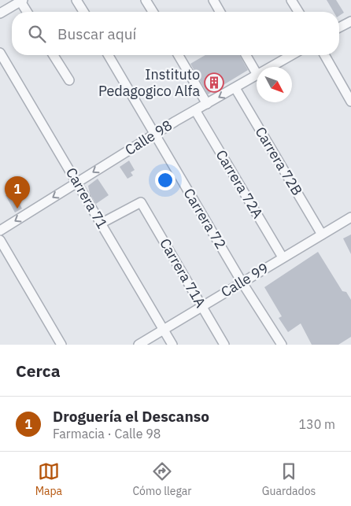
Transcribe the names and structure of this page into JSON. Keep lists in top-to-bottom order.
{
  "streets": {
    "street": [
      "Calle 98",
      "Carrera 72B",
      "Carrera 72A",
      "Carrera 71",
      "Carrera 72",
      "Carrera 71A",
      "Calle 99"
    ]
  },
  "crossings": [
    ["Calle 98", "Carrera 72B"],
    ["Calle 98", "Carrera 72A"],
    ["Calle 98", "Carrera 71"],
    ["Calle 98", "Carrera 72"],
    ["Carrera 72B", "Calle 99"],
    ["Carrera 72A", "Calle 99"],
    ["Carrera 71", "Carrera 71A"],
    ["Carrera 71", "Calle 99"],
    ["Carrera 72", "Calle 99"],
    ["Carrera 71A", "Calle 99"]
  ],
  "one_way": ["Calle 98"],
  "places": {
    "building": ["Instituto Pedagogico Alfa"]
  },
  "north": "bottom right",
  "page": {
    "search": "Buscar aquí",
    "pins": "1",
    "heading": "Cerca",
    "list": [
      {
        "mark": "1",
        "name": "Droguería el Descanso",
        "note": "Farmacia · Calle 98",
        "value": "130 m"
      }
    ],
    "nav": ["Mapa", "Cómo llegar", "Guardados"]
  }
}
